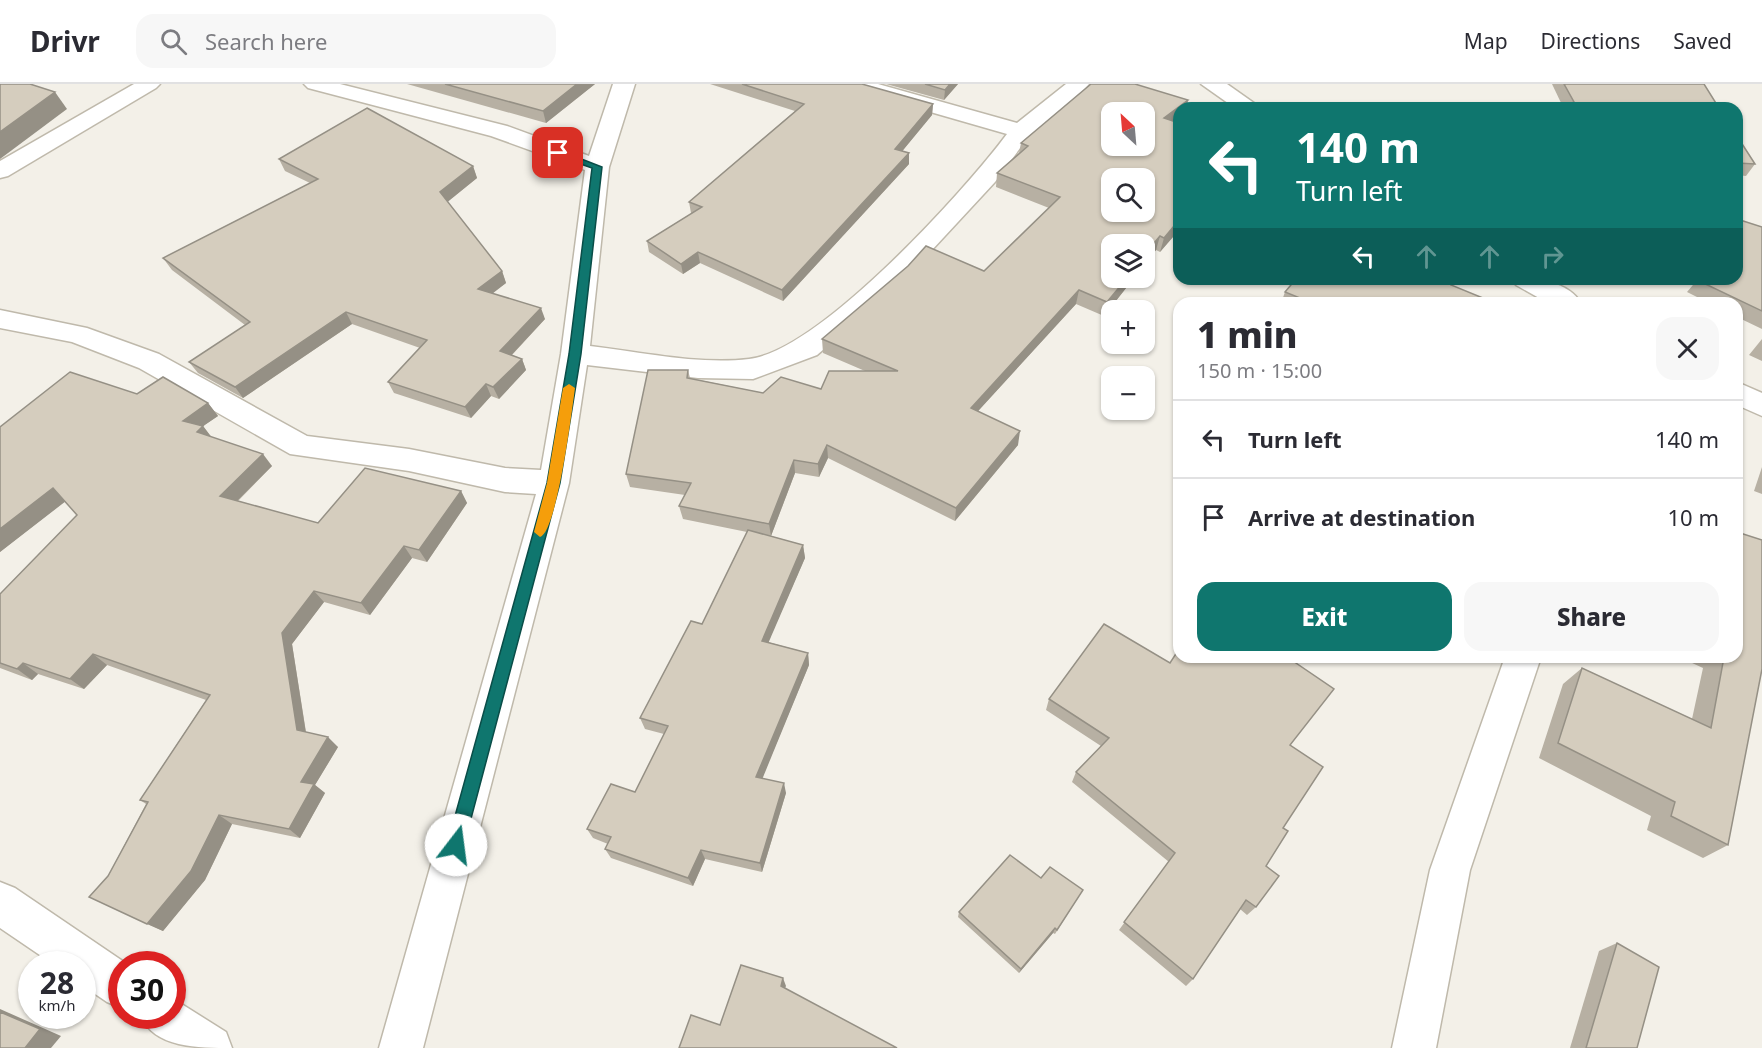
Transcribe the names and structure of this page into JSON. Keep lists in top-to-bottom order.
{
  "north": "top left",
  "page": {
    "header": "Drivr",
    "search": "Search here",
    "nav": ["Map", "Directions", "Saved"],
    "map_buttons": ["+", "−"],
    "turn": ["140 m", "Turn left"],
    "heading": ["1 min", "150 m · 15:00"],
    "list": [
      {
        "name": "Turn left",
        "value": "140 m"
      },
      {
        "name": "Arrive at destination",
        "value": "10 m"
      }
    ],
    "buttons": ["Exit", "Share"],
    "speed": "28 km/h",
    "limit": "30"
  }
}
